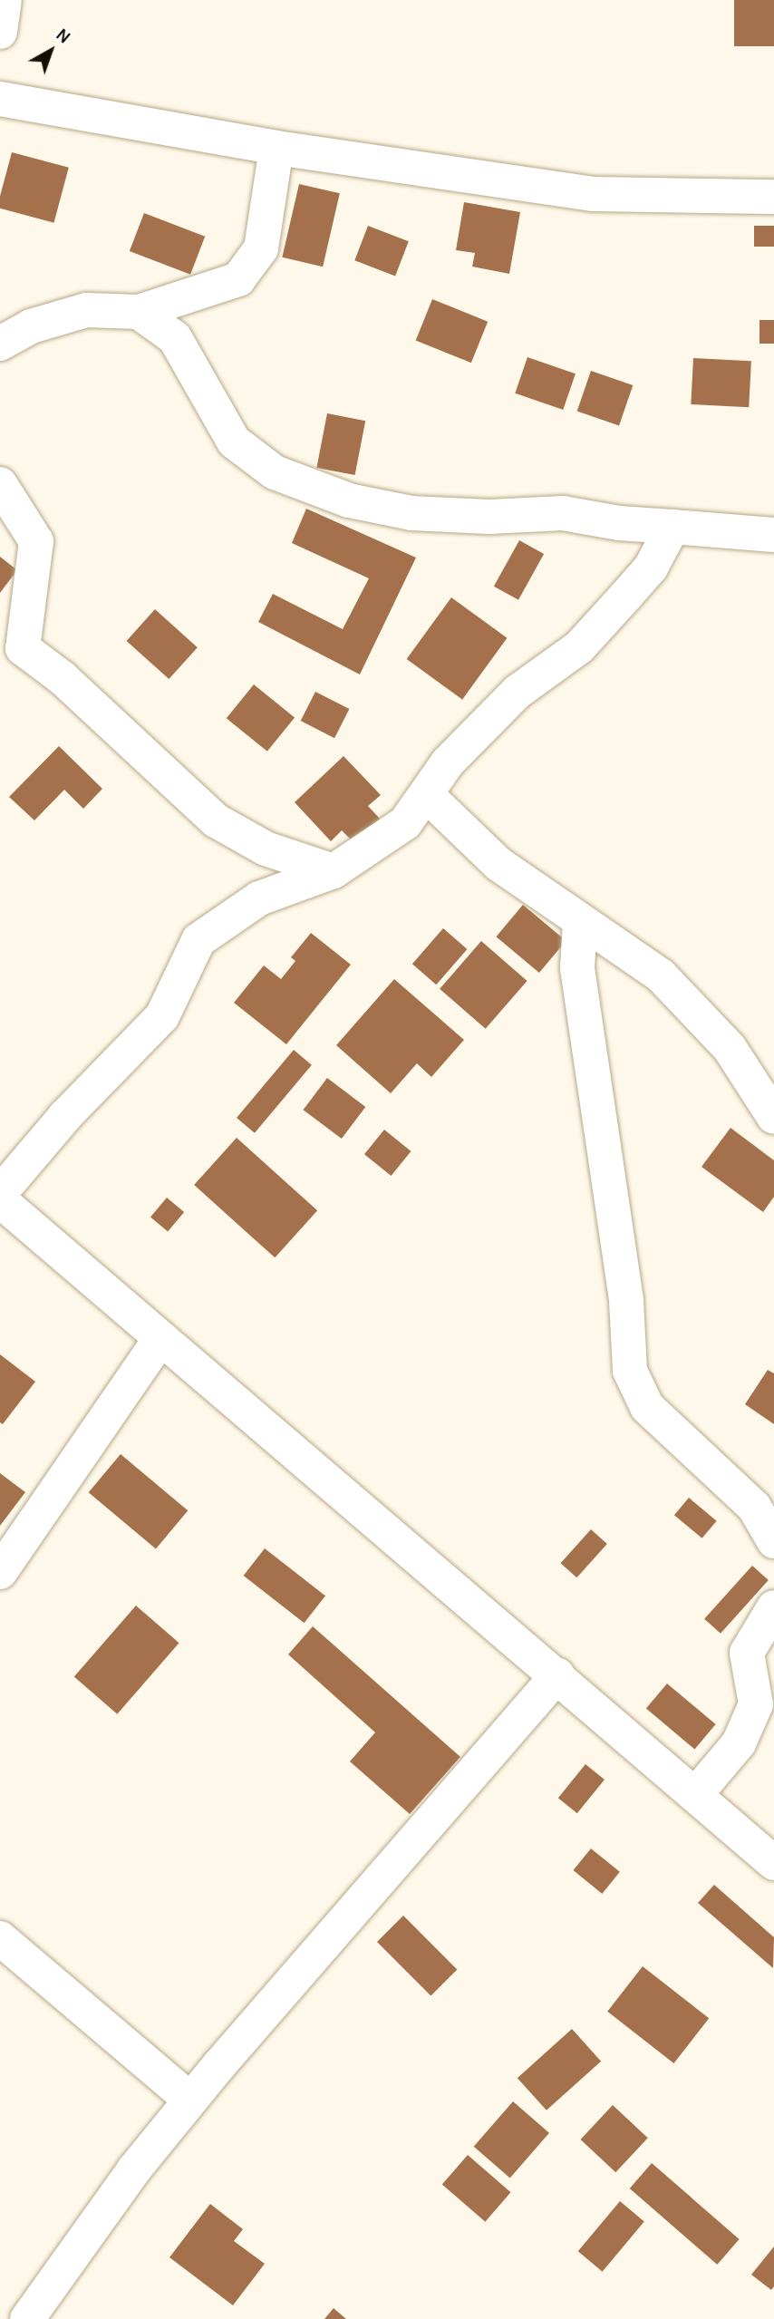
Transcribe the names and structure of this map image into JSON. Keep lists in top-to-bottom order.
{
  "north": "top right"
}
